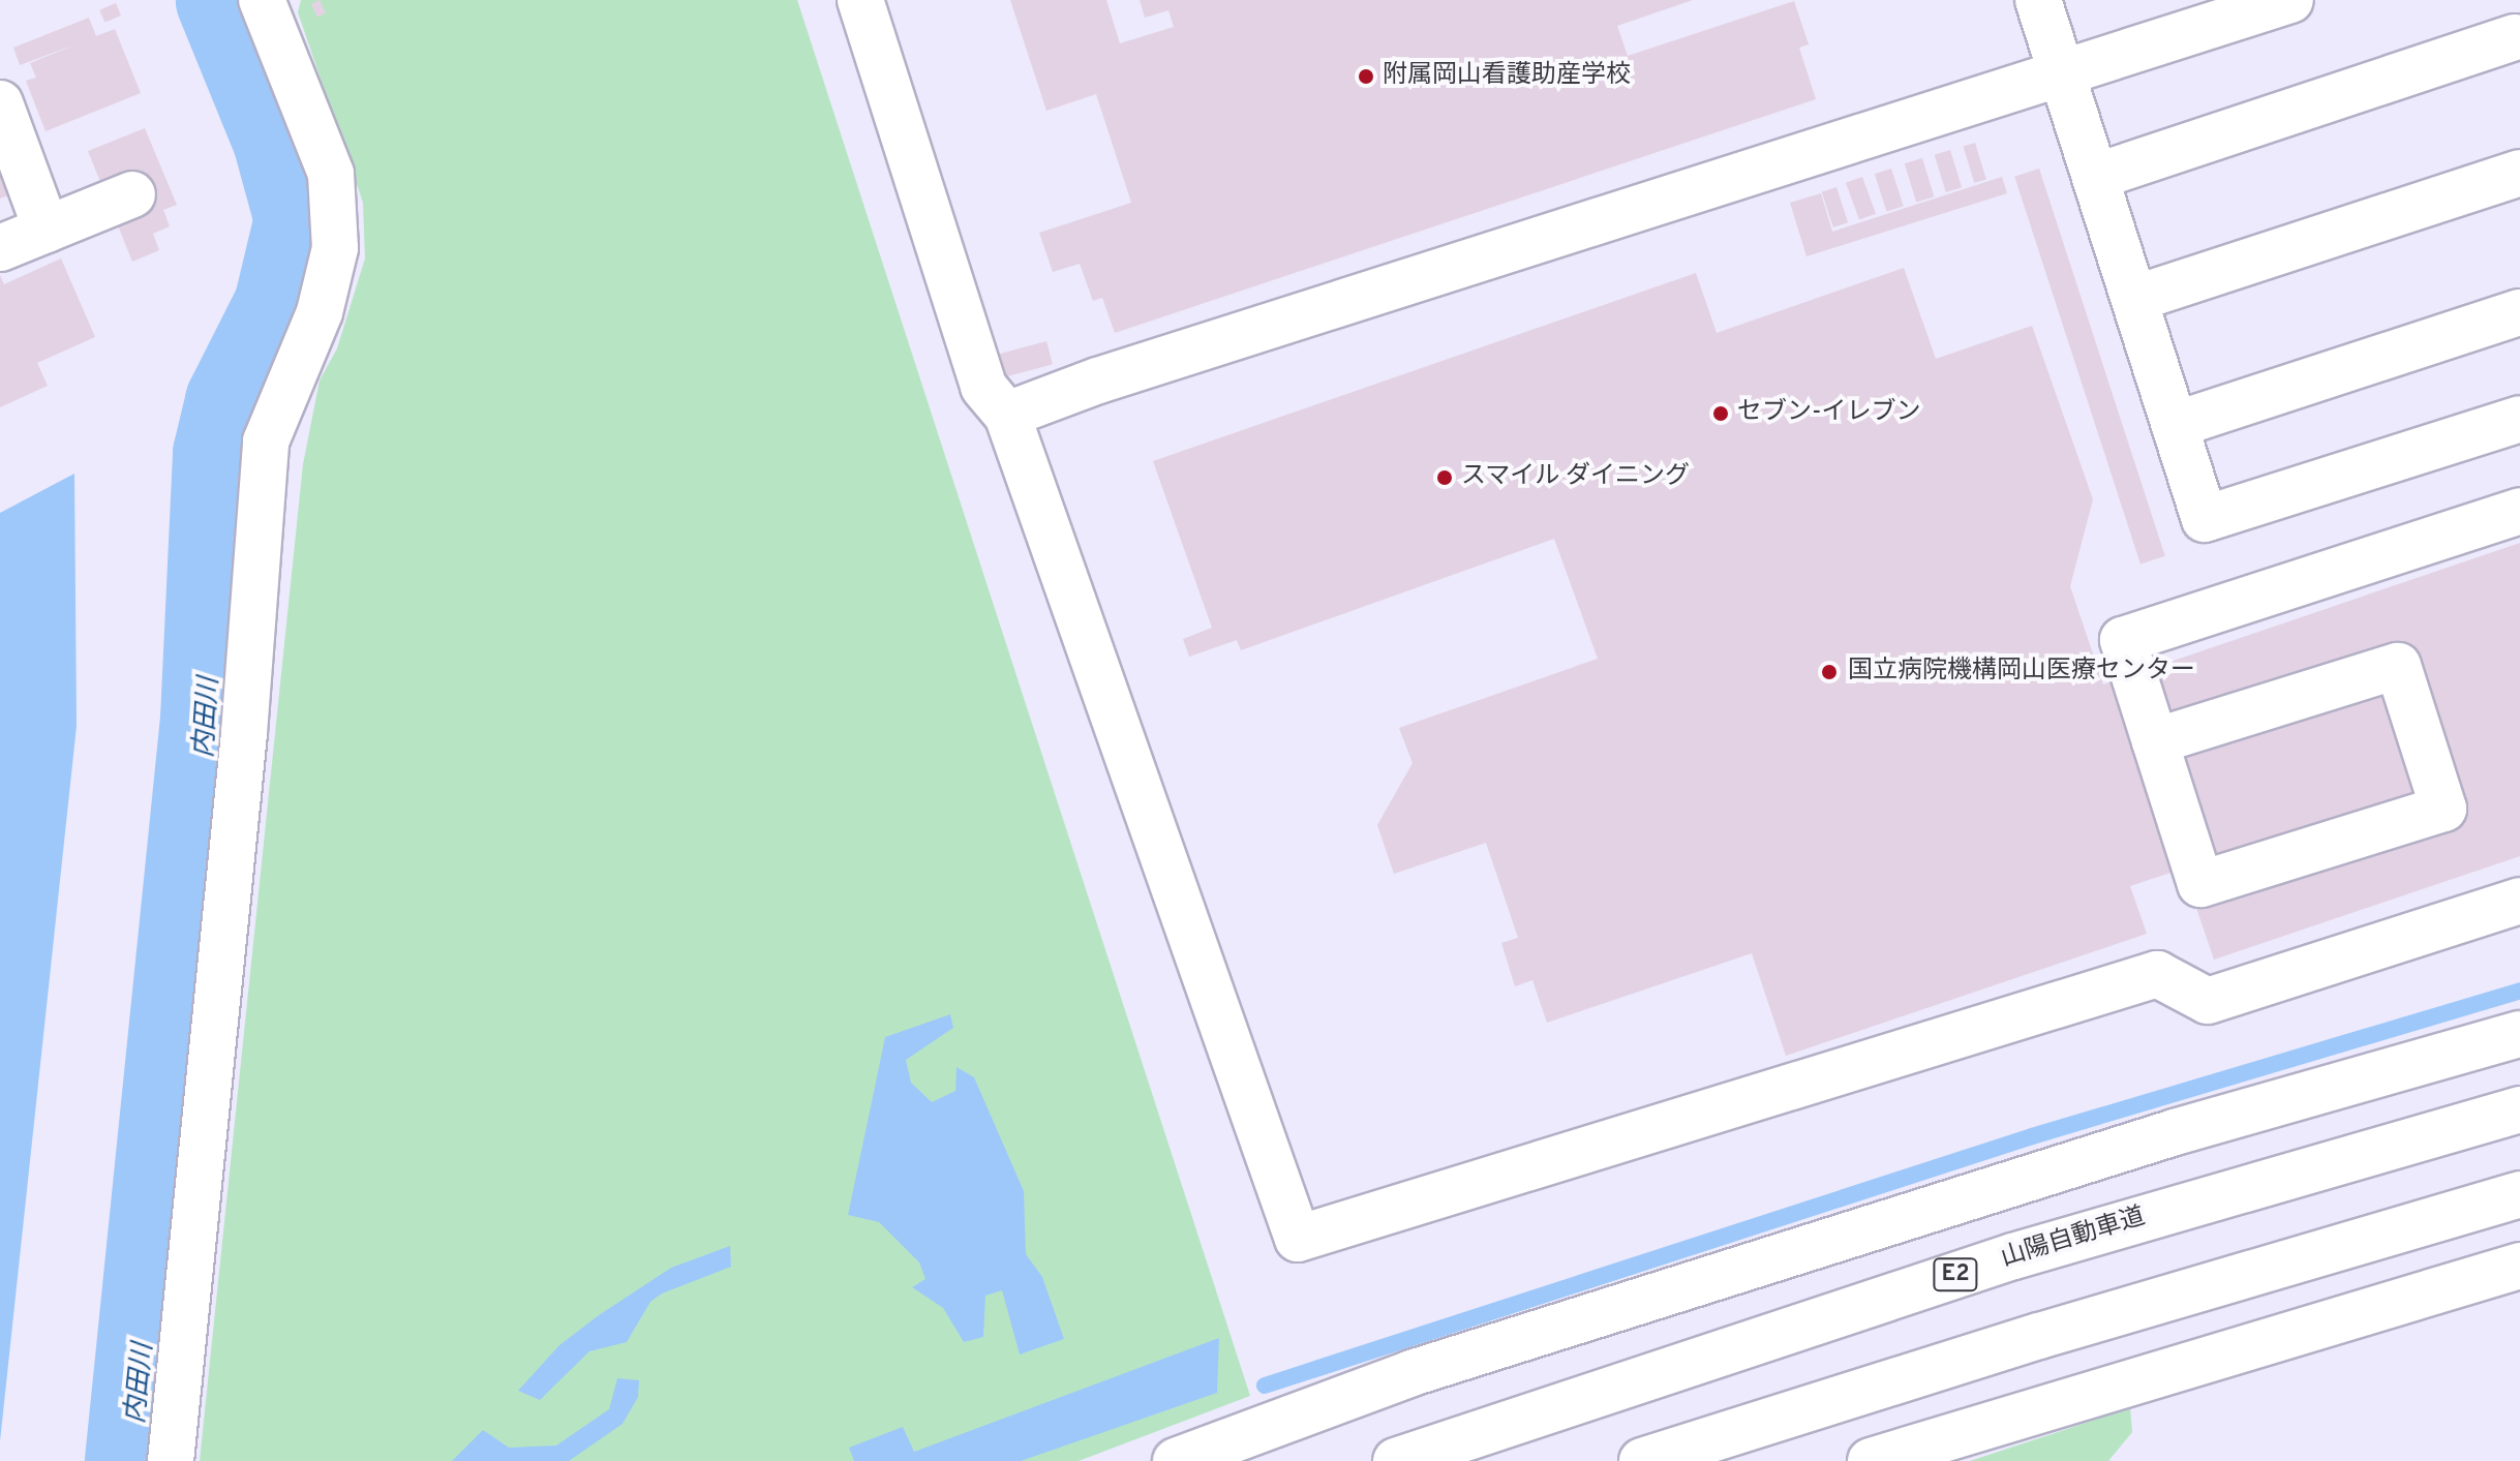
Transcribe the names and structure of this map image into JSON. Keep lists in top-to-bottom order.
{
  "streets": {
    "main road": ["山陽自動車道", "E2"]
  },
  "water": ["内田川"],
  "places": [
    "附属岡山看護助産学校",
    "セブン-イレブン",
    "スマイル ダイニング",
    "国立病院機構岡山医療センター"
  ]
}
